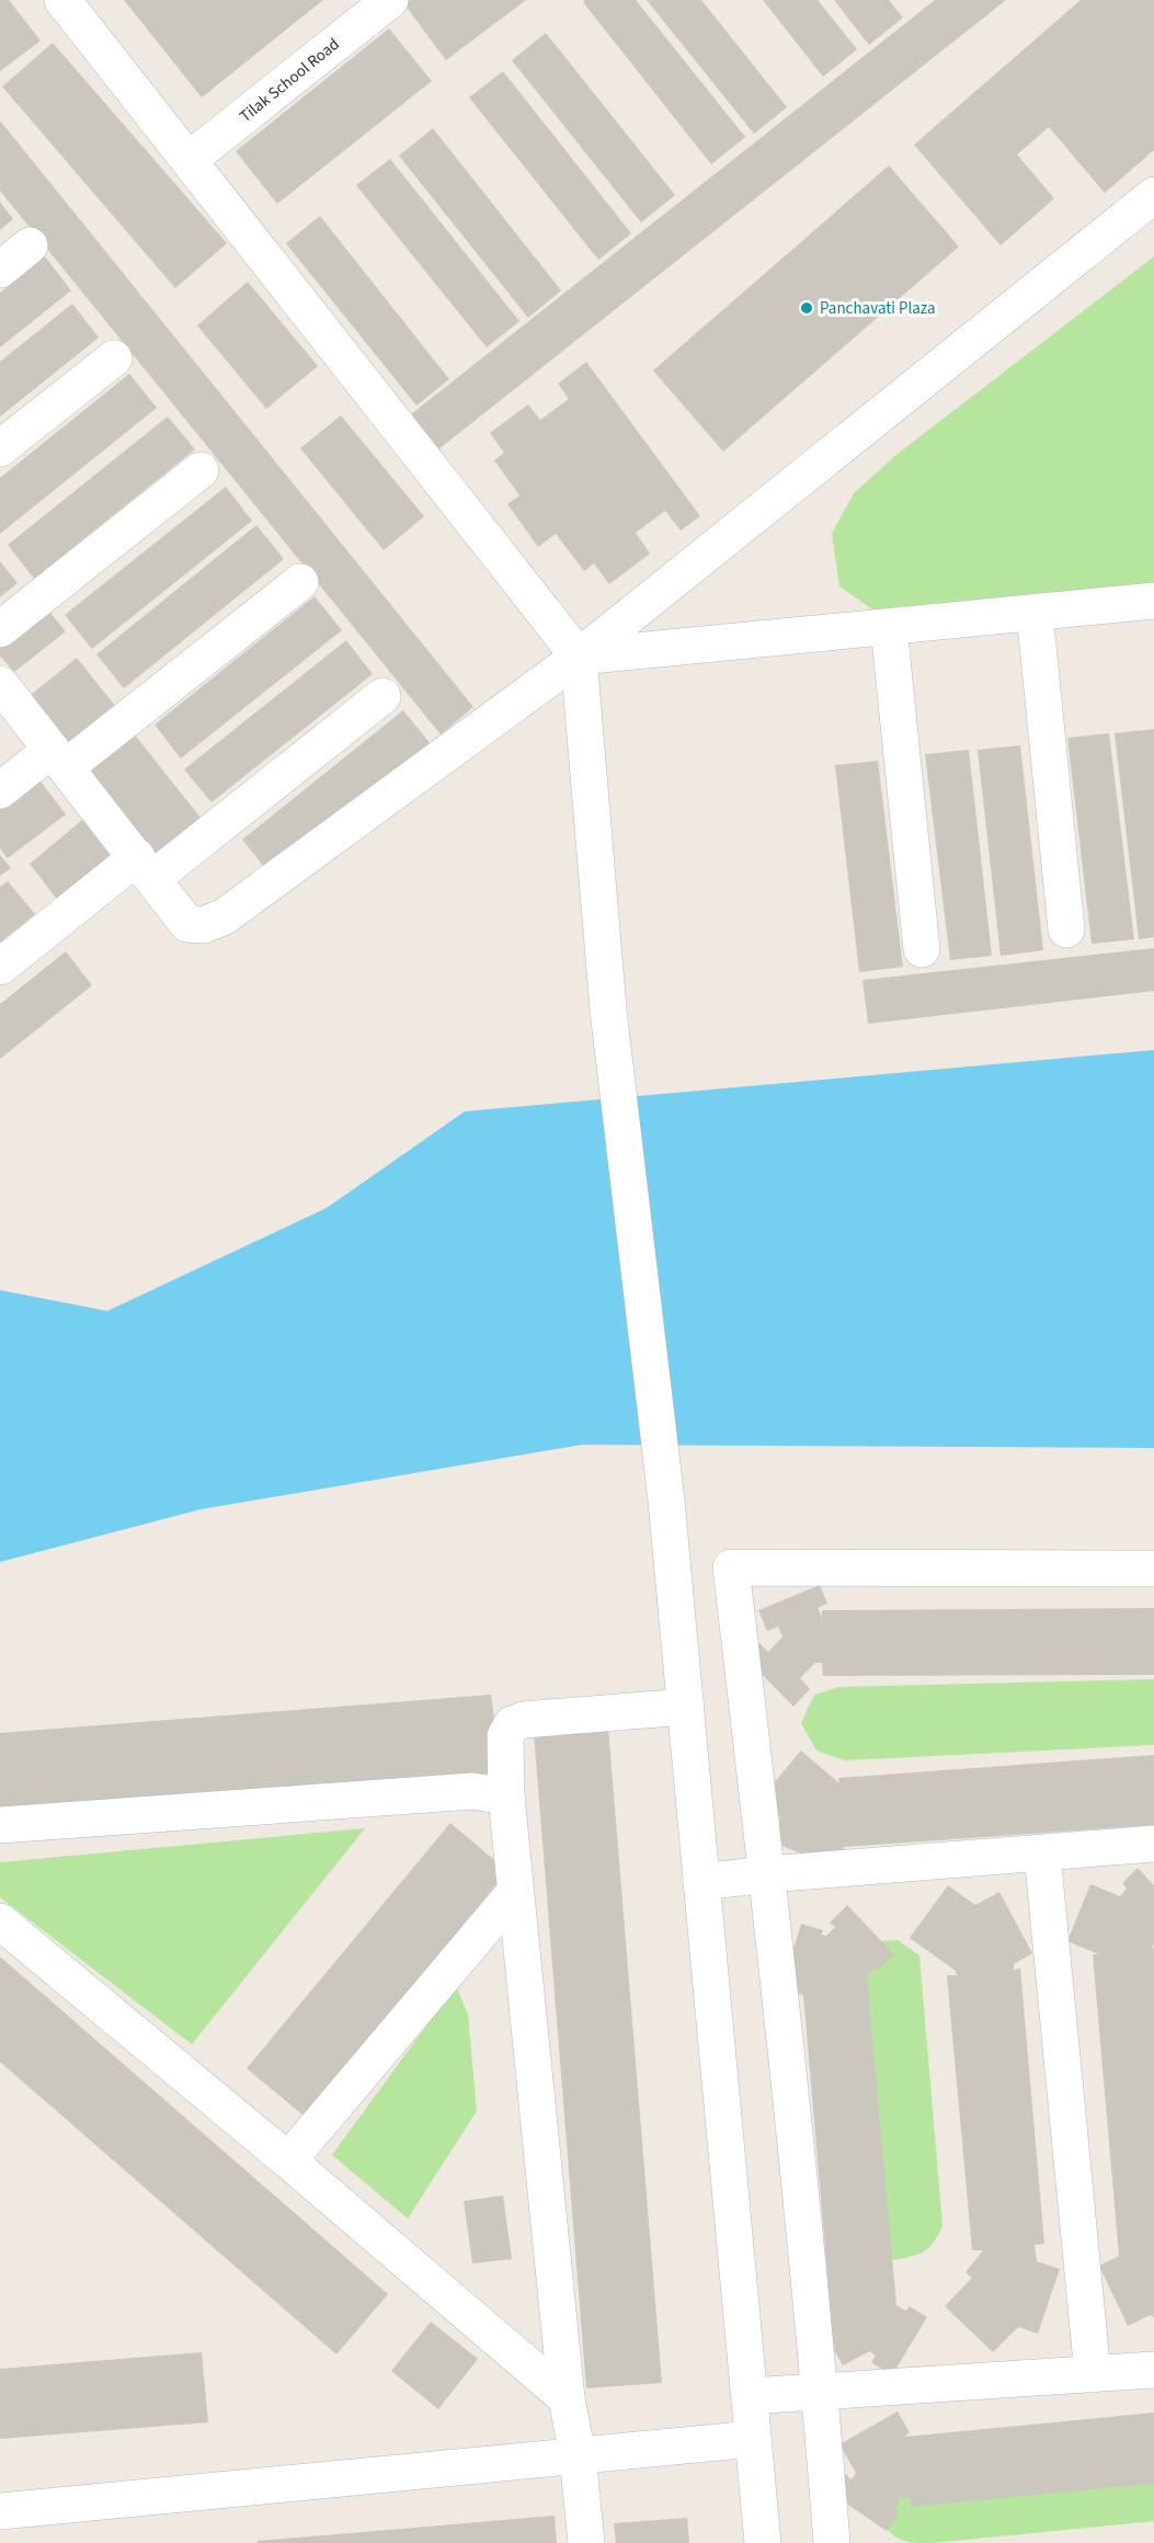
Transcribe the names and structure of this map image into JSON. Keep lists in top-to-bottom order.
{
  "streets": {
    "street": ["Tilak School Road"]
  },
  "places": ["Panchavati Plaza"]
}
